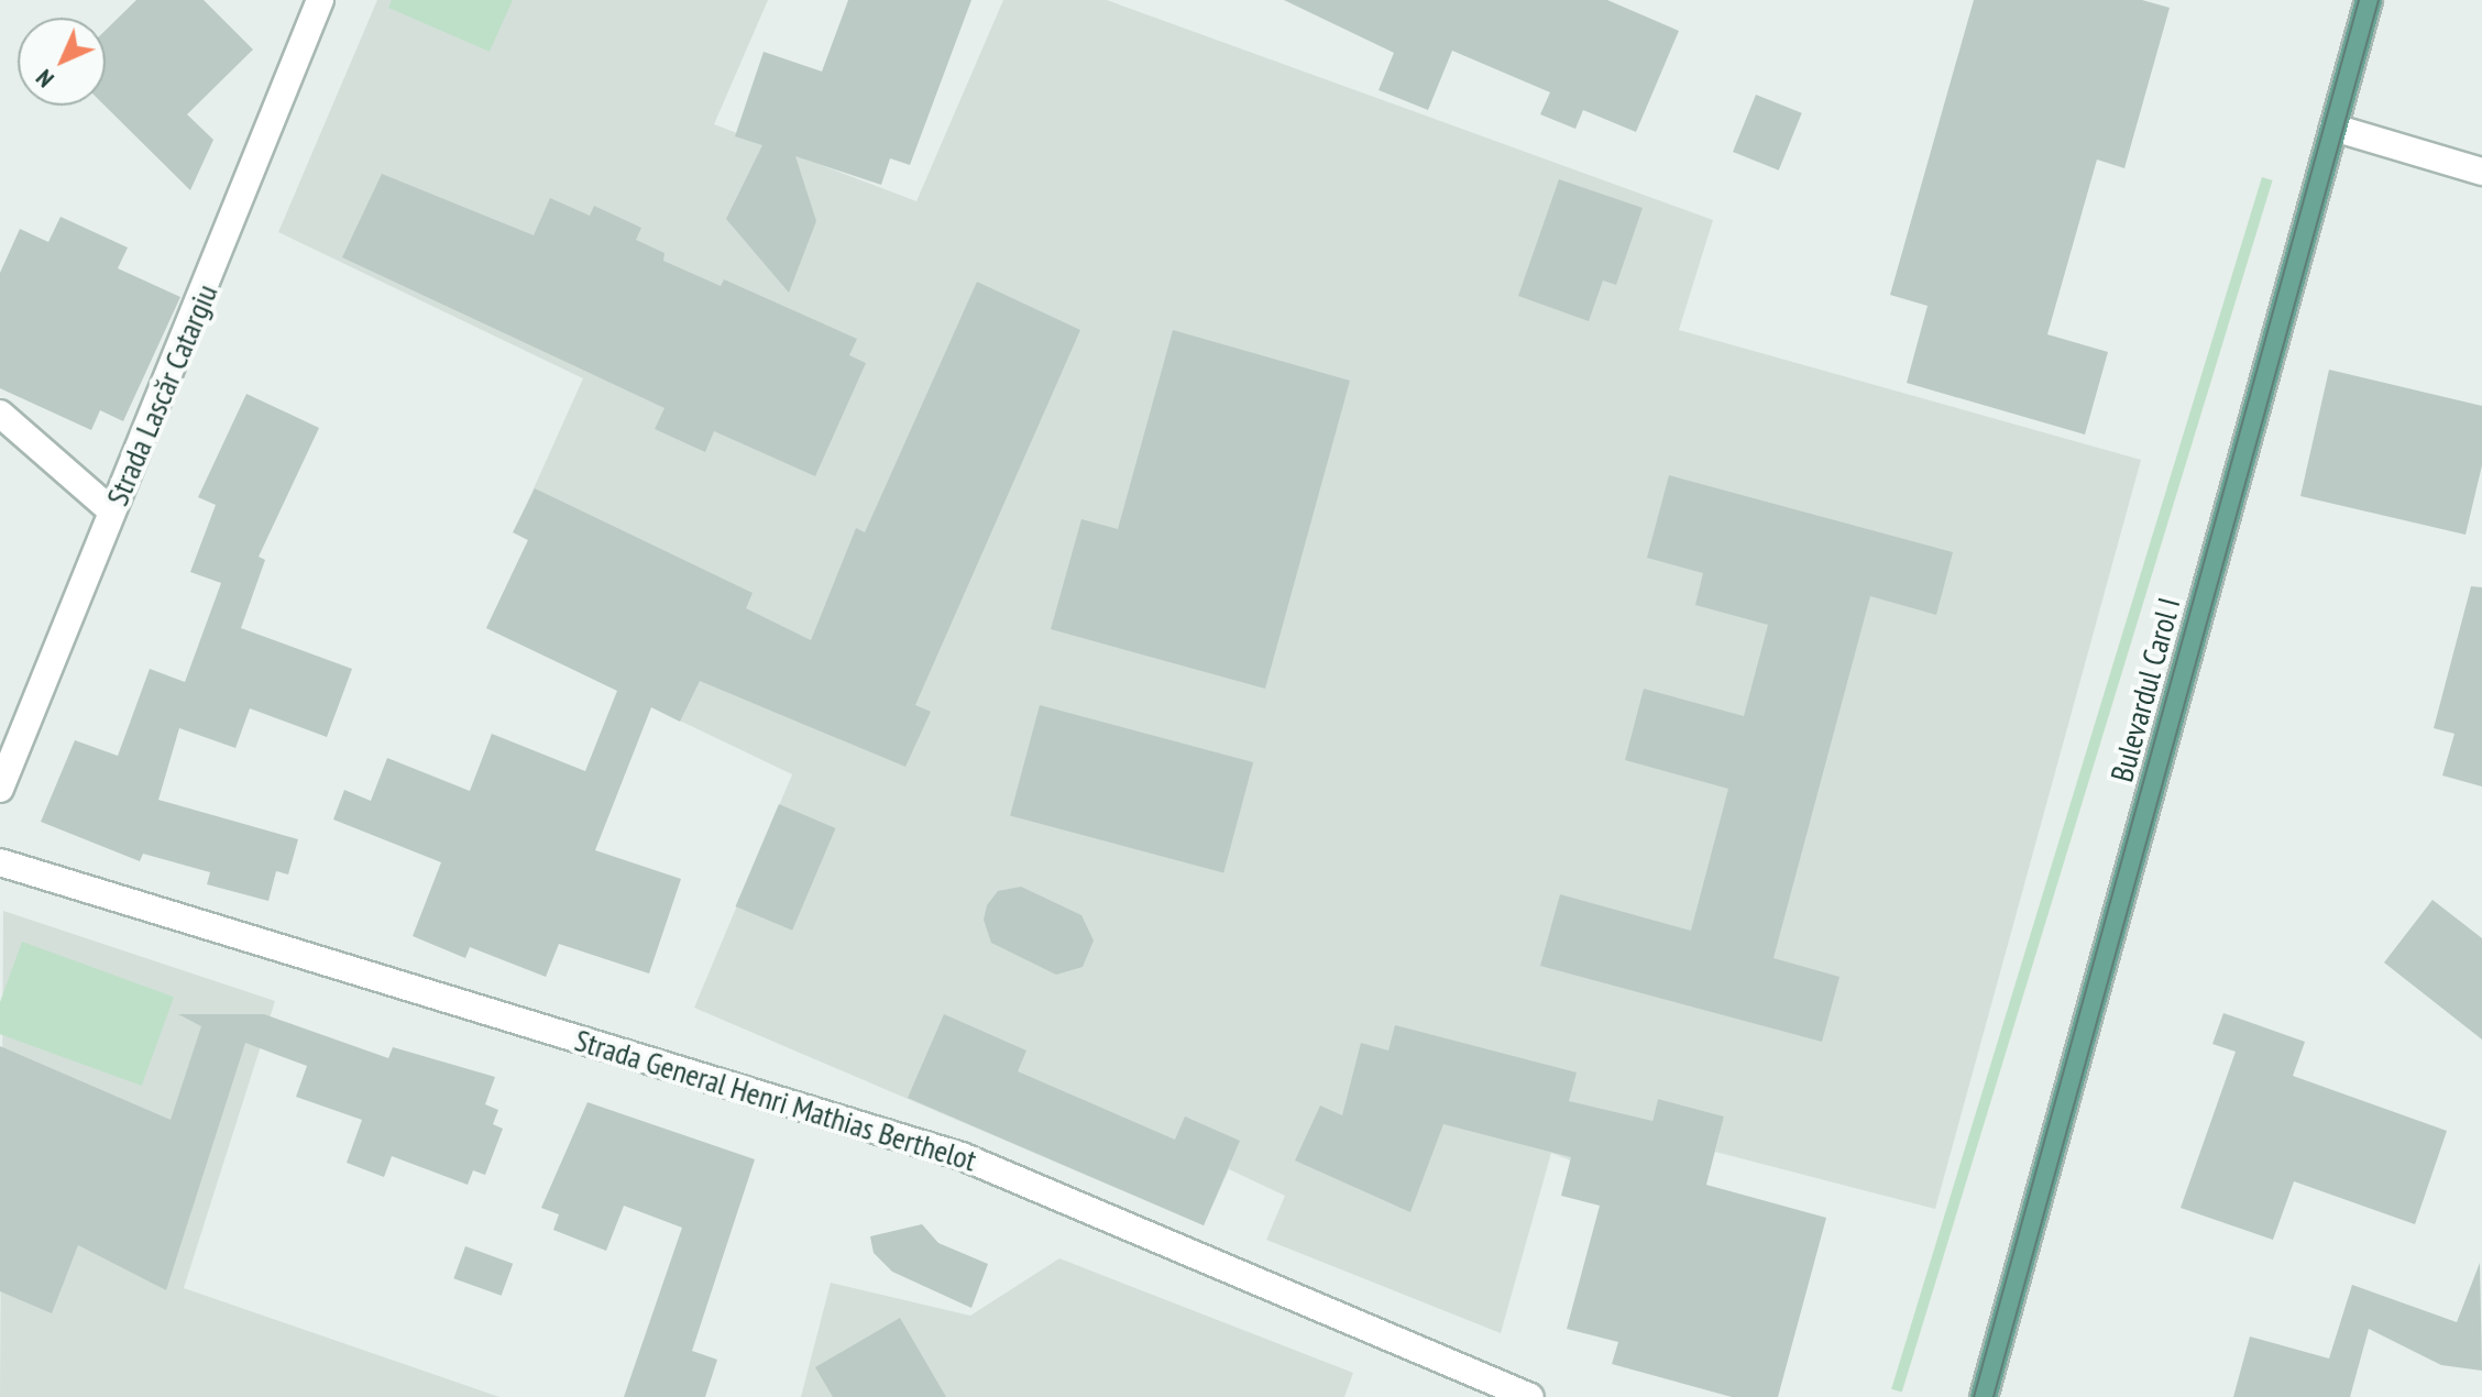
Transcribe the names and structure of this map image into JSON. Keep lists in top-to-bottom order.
{
  "streets": {
    "main road": ["Bulevardul Carol I"],
    "street": ["Strada Lascăr Catargiu", "Strada General Henri Mathias Berthelot"]
  },
  "north": "bottom left"
}
